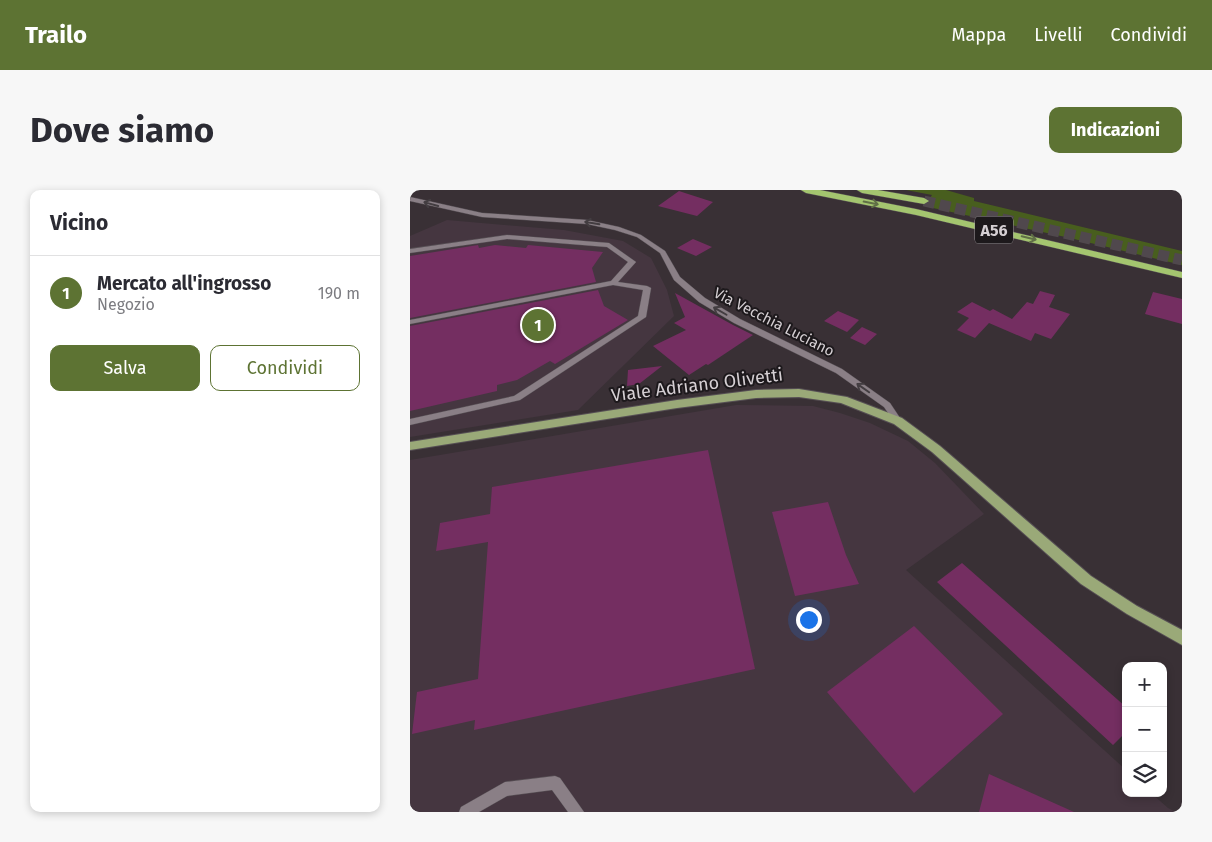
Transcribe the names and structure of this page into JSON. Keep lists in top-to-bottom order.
{
  "streets": {
    "highway": ["A56"],
    "main road": ["Viale Adriano Olivetti"],
    "street": ["Via Vecchia Luciano"]
  },
  "crossings": [
    ["Via Vecchia Luciano", "Viale Adriano Olivetti"]
  ],
  "one_way": ["Via Vecchia Luciano"],
  "page": {
    "header": "Trailo",
    "nav": ["Mappa", "Livelli", "Condividi"],
    "buttons": [
      "Indicazioni",
      ["Salva", "Condividi"]
    ],
    "title": "Dove siamo",
    "heading": "Vicino",
    "list": [
      {
        "mark": "1",
        "name": "Mercato all'ingrosso",
        "note": "Negozio",
        "value": "190 m"
      }
    ],
    "pins": "1",
    "map_buttons": ["+", "−"]
  }
}
